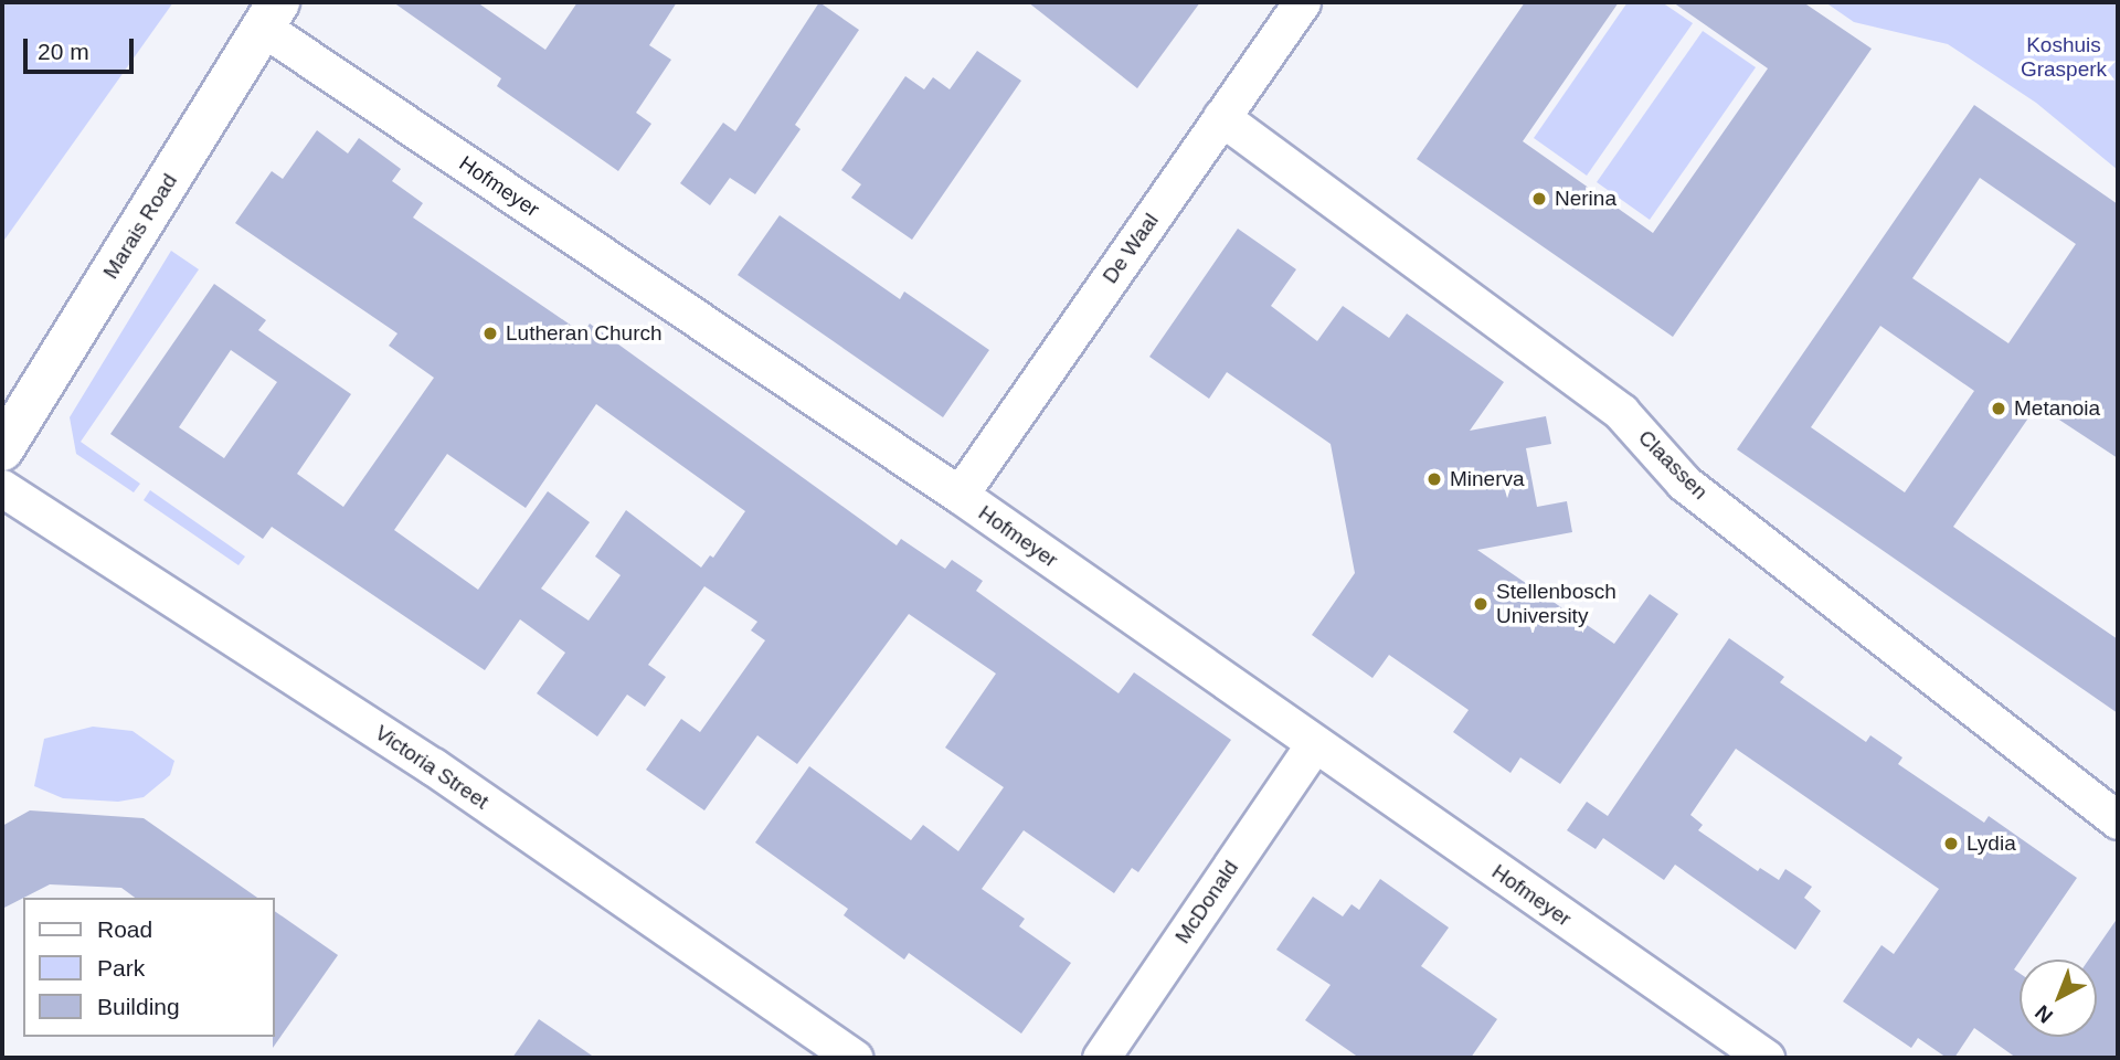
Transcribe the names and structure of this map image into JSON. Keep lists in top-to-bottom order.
{
  "streets": {
    "street": [
      "Hofmeyer",
      "Marais Road",
      "De Waal",
      "Claassen",
      "Victoria Street",
      "McDonald"
    ]
  },
  "crossings": [
    ["Hofmeyer", "Marais Road"],
    ["Hofmeyer", "De Waal"],
    ["Hofmeyer", "McDonald"],
    ["De Waal", "Claassen"]
  ],
  "parks": ["Koshuis Grasperk"],
  "places": [
    "Nerina",
    "Lutheran Church",
    "Metanoia",
    "Minerva",
    "Stellenbosch University",
    "Lydia"
  ],
  "legend": ["Road", "Park", "Building"],
  "scale_bar": "20 m",
  "north": "bottom left"
}
